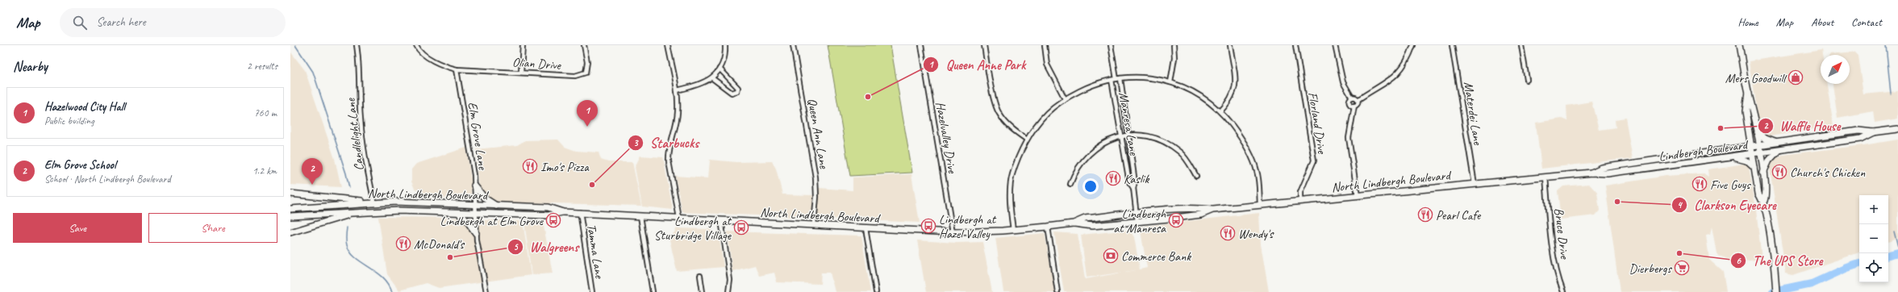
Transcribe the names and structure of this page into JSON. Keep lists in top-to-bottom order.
{
  "streets": {
    "main road": ["Lindbergh Boulevard", "North Lindbergh Boulevard"],
    "street": [
      "Olian Drive",
      "Materdei Lane",
      "Florland Drive",
      "Manresa Lane",
      "Queen Ann Lane",
      "Candlelight Lane",
      "Elm Grove Lane",
      "Hazelvalley Drive",
      "Bruce Drive",
      "Tamma Lane"
    ]
  },
  "crossings": [
    ["Olian Drive", "Elm Grove Lane"],
    ["Materdei Lane", "North Lindbergh Boulevard"],
    ["Florland Drive", "North Lindbergh Boulevard"],
    ["Manresa Lane", "North Lindbergh Boulevard"],
    ["Queen Ann Lane", "North Lindbergh Boulevard"],
    ["Candlelight Lane", "North Lindbergh Boulevard"],
    ["Elm Grove Lane", "North Lindbergh Boulevard"],
    ["Hazelvalley Drive", "North Lindbergh Boulevard"],
    ["Lindbergh Boulevard", "North Lindbergh Boulevard"],
    ["North Lindbergh Boulevard", "Bruce Drive"],
    ["North Lindbergh Boulevard", "Tamma Lane"]
  ],
  "places": {
    "shop": ["Mers Goodwill"],
    "other": [
      "Queen Anne Park",
      "Waffle House",
      "Starbucks",
      "Clarkson Eyecare",
      "The UPS Store",
      "Walgreens"
    ],
    "restaurant": [
      "Imo's Pizza",
      "Church's Chicken",
      "Kaslik",
      "Five Guys",
      "Pearl Cafe",
      "Wendy's",
      "McDonald's"
    ],
    "bus stop": [
      "Lindbergh at Elm Grove",
      "Lindbergh at Manresa",
      "Lindbergh at Hazel Valley",
      "Lindbergh at Sturbridge Village"
    ],
    "bank": ["Commerce Bank"],
    "supermarket": ["Dierbergs"]
  },
  "north": "top right",
  "page": {
    "header": "Map",
    "search": "Search here",
    "nav": [
      "Home",
      "Map",
      "About",
      "Contact"
    ],
    "heading": ["Nearby", "2 results"],
    "list": [
      {
        "mark": "1",
        "name": "Hazelwood City Hall",
        "note": "Public building",
        "value": "760 m"
      },
      {
        "mark": "2",
        "name": "Elm Grove School",
        "note": "School · North Lindbergh Boulevard",
        "value": "1.2 km"
      }
    ],
    "pins": ["1", "2"],
    "map_buttons": ["+", "−"],
    "buttons": ["Save", "Share"]
  }
}
